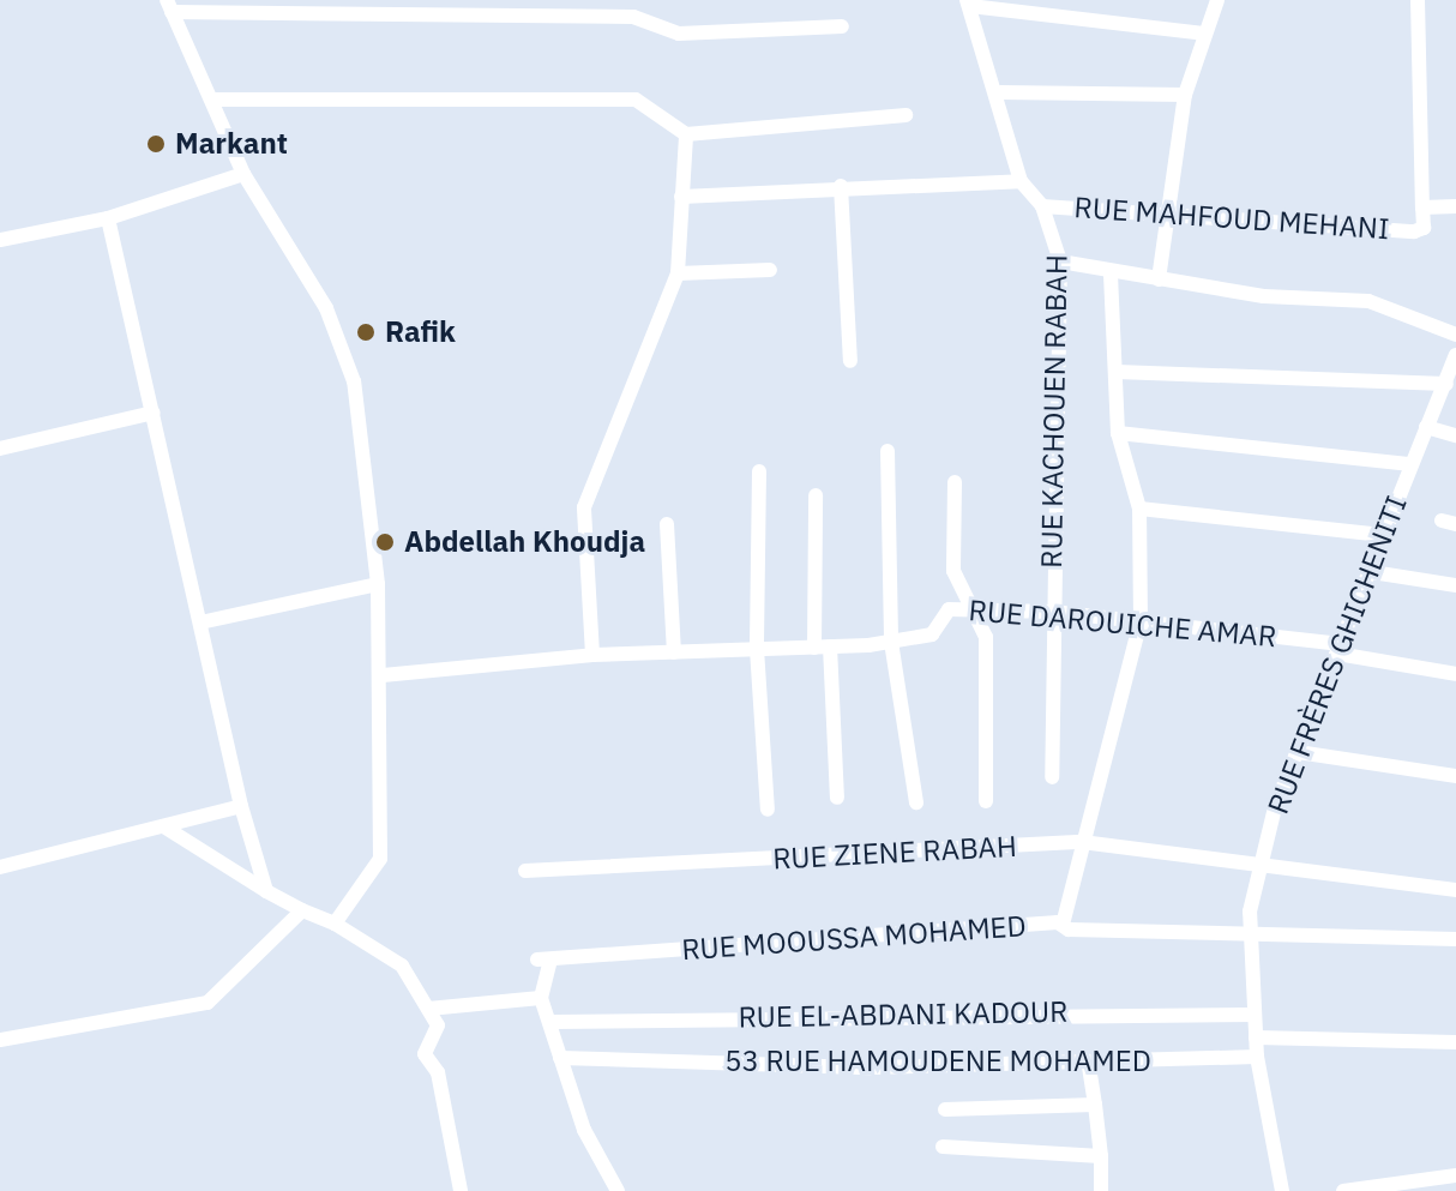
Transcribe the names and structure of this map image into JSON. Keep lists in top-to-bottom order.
{
  "streets": {
    "street": [
      "RUE MAHFOUD MEHANI",
      "RUE KACHOUEN RABAH",
      "RUE DAROUICHE AMAR",
      "RUE FRÈRES GHICHENITI",
      "RUE ZIENE RABAH",
      "RUE MOOUSSA MOHAMED",
      "RUE EL-ABDANI KADOUR",
      "53 RUE HAMOUDENE MOHAMED"
    ]
  },
  "crossings": [
    ["RUE MAHFOUD MEHANI", "RUE KACHOUEN RABAH"],
    ["RUE KACHOUEN RABAH", "RUE DAROUICHE AMAR"],
    ["RUE DAROUICHE AMAR", "RUE FRÈRES GHICHENITI"],
    ["RUE FRÈRES GHICHENITI", "RUE ZIENE RABAH"],
    ["RUE FRÈRES GHICHENITI", "RUE MOOUSSA MOHAMED"],
    ["RUE FRÈRES GHICHENITI", "RUE EL-ABDANI KADOUR"],
    ["RUE FRÈRES GHICHENITI", "53 RUE HAMOUDENE MOHAMED"]
  ],
  "places": ["Markant", "Rafik", "Abdellah Khoudja"]
}
